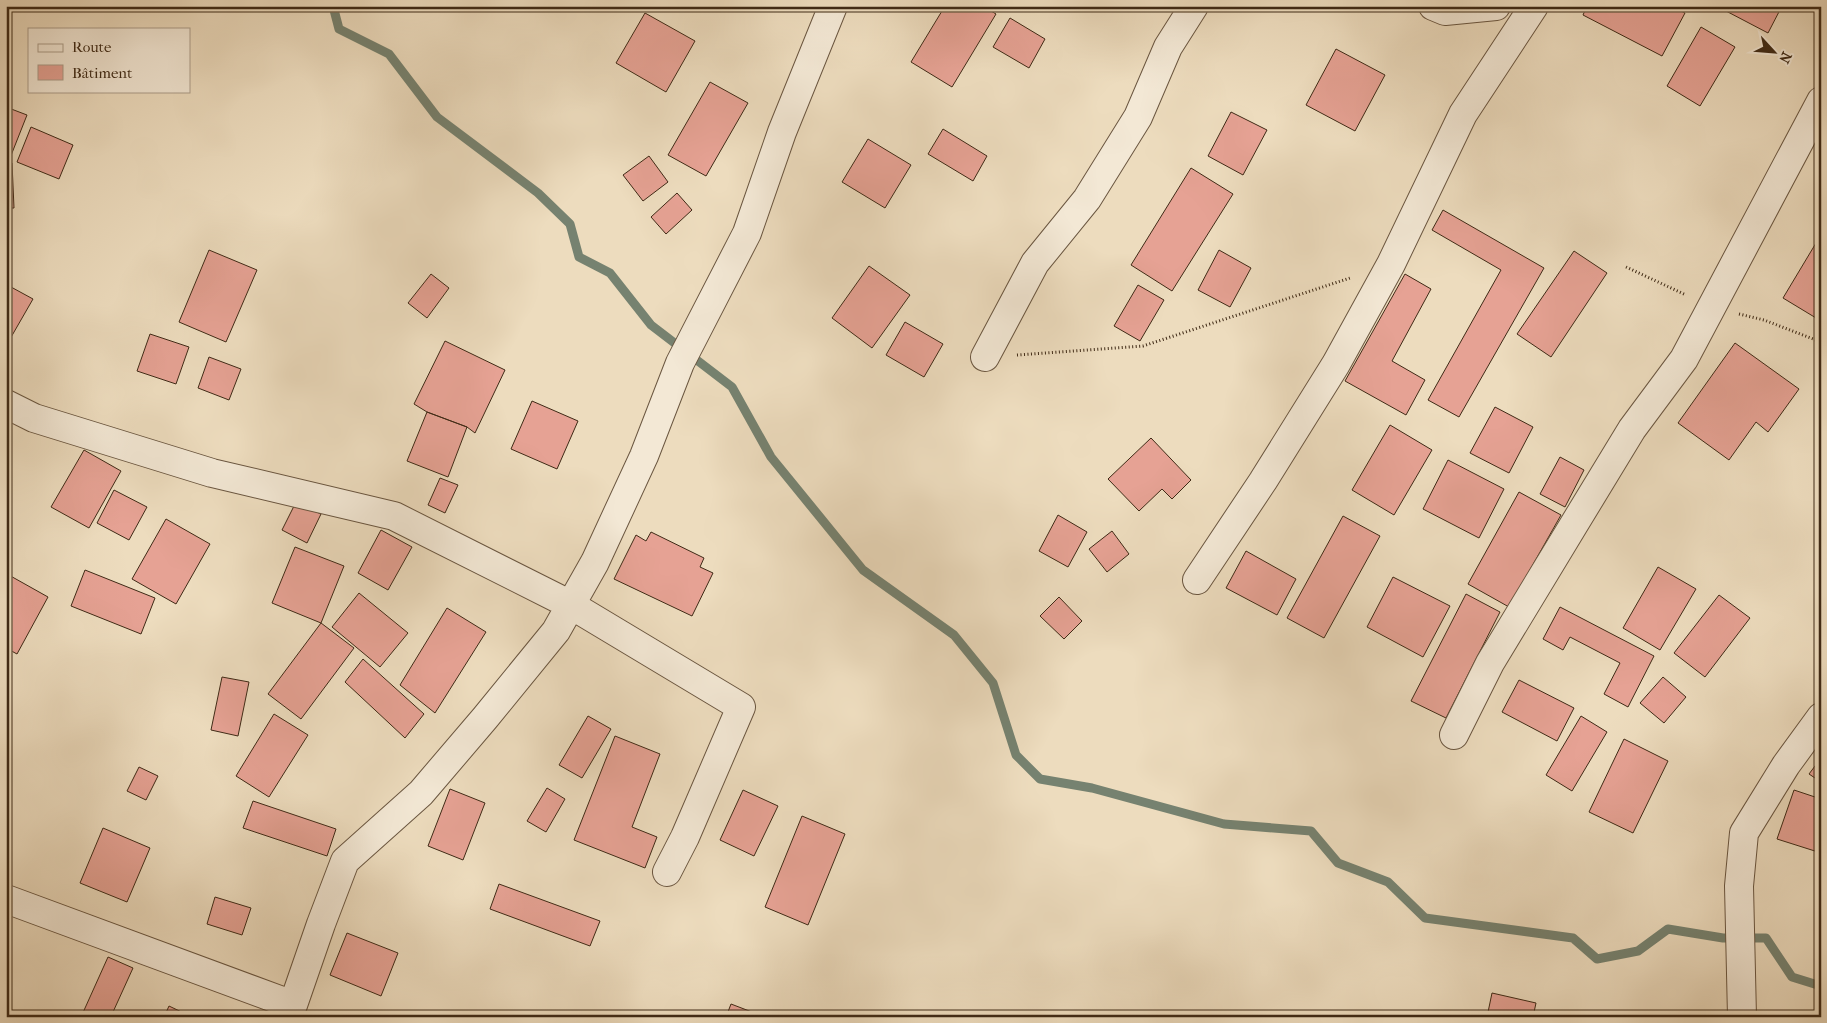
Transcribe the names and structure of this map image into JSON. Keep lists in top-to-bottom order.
{
  "legend": ["Route", "Bâtiment"],
  "north": "bottom right"
}
